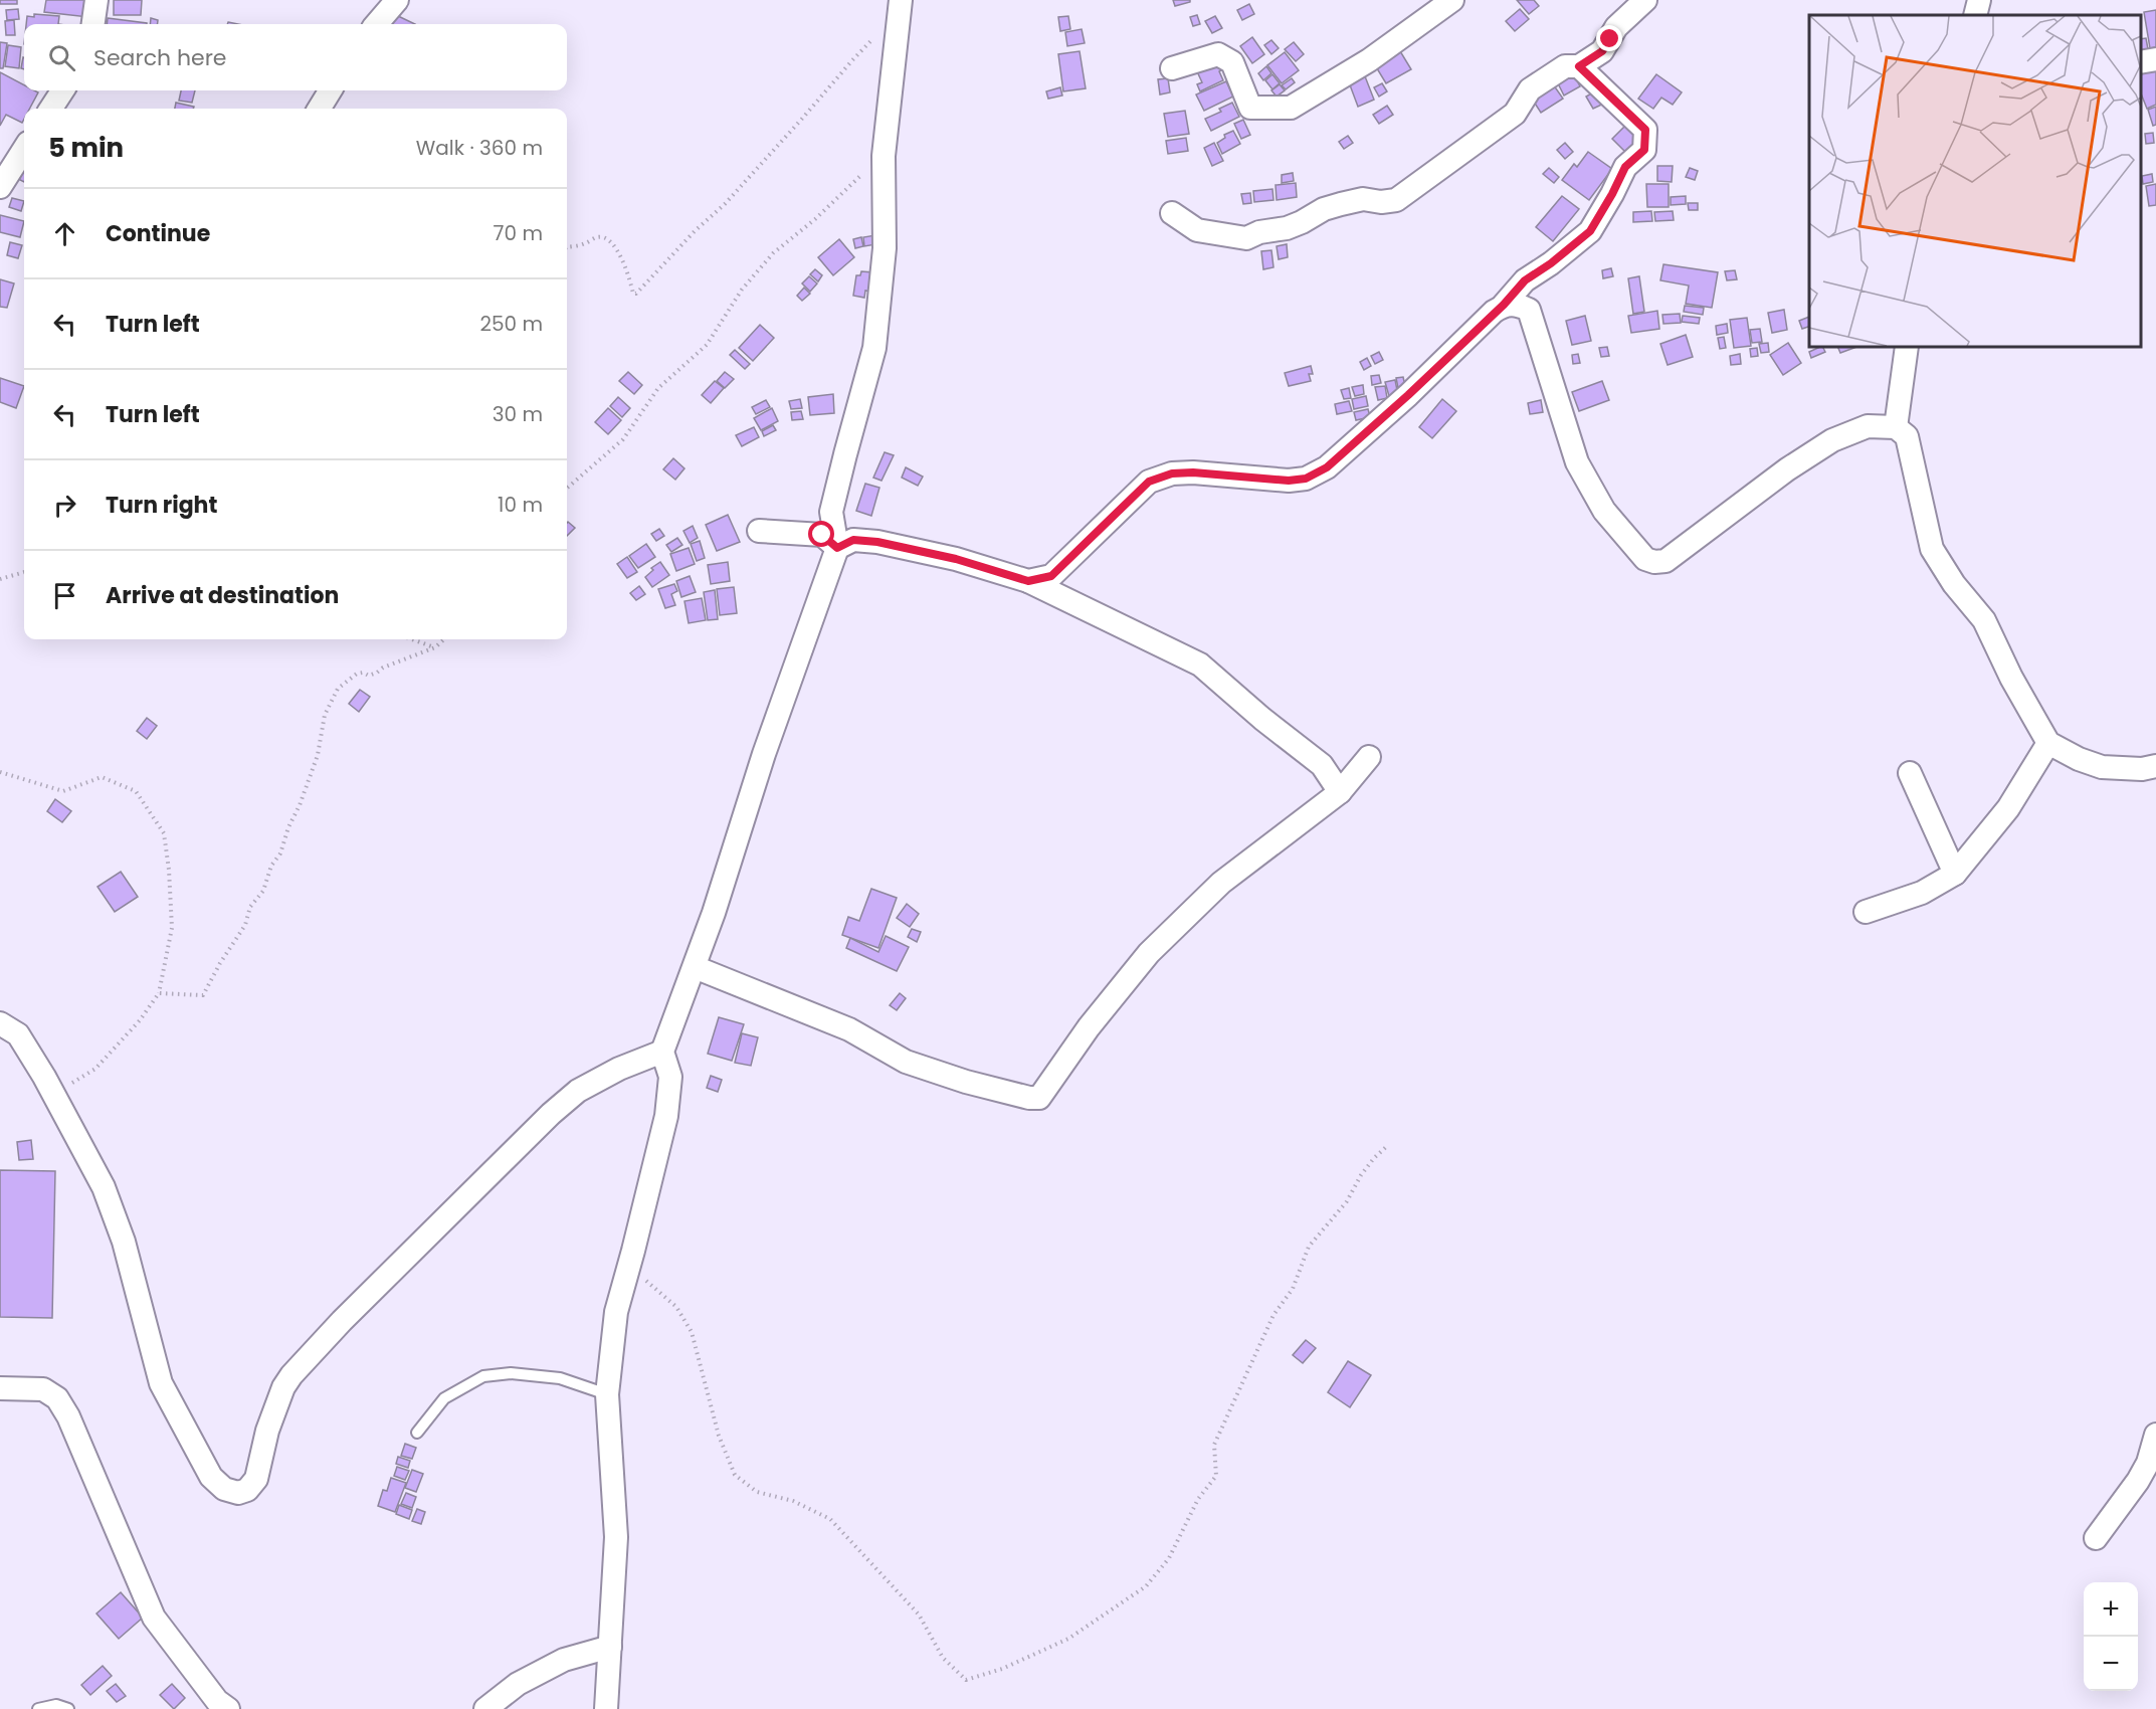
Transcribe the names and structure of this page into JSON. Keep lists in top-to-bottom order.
{
  "page": {
    "search": "Search here",
    "heading": ["5 min", "Walk · 360 m"],
    "list": [
      ["Continue", "70 m"],
      ["Turn left", "250 m"],
      ["Turn left", "30 m"],
      ["Turn right", "10 m"],
      "Arrive at destination"
    ],
    "map_buttons": ["+", "−"]
  }
}
